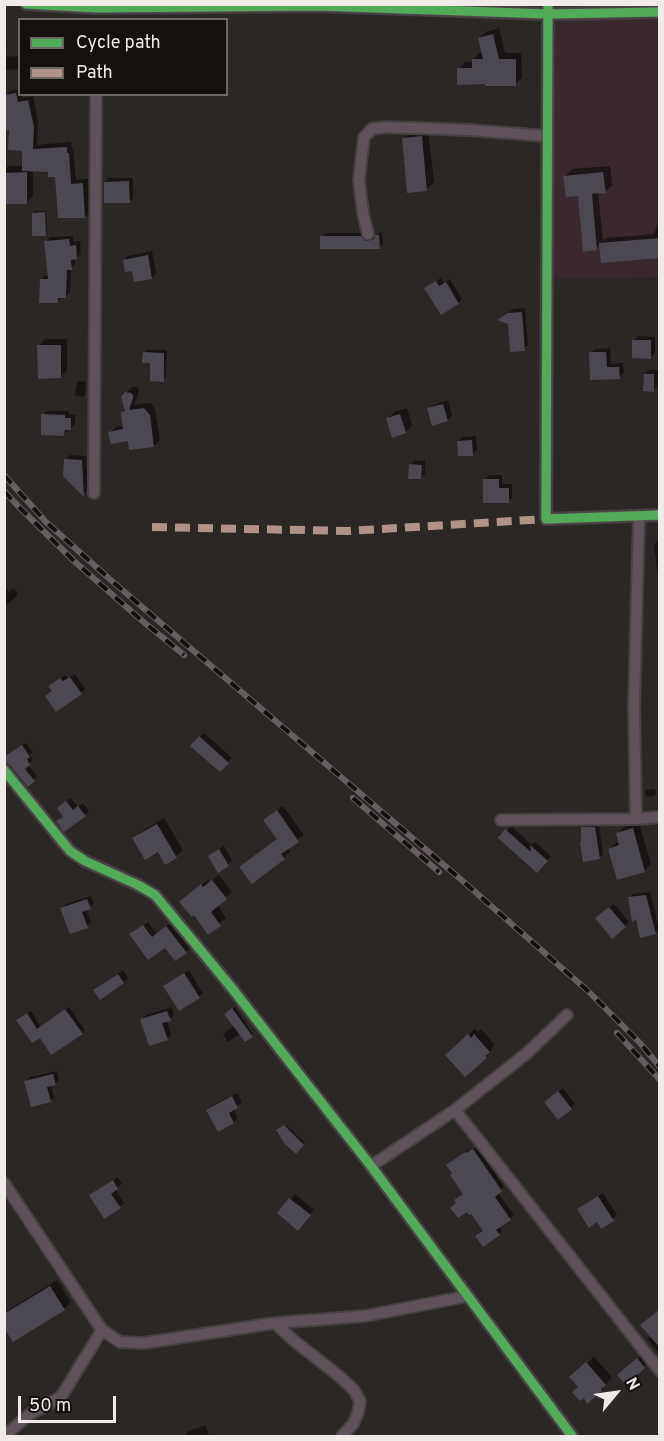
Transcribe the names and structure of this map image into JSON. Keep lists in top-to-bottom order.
{
  "legend": ["Cycle path", "Path"],
  "scale_bar": "50 m",
  "north": "top right"
}
